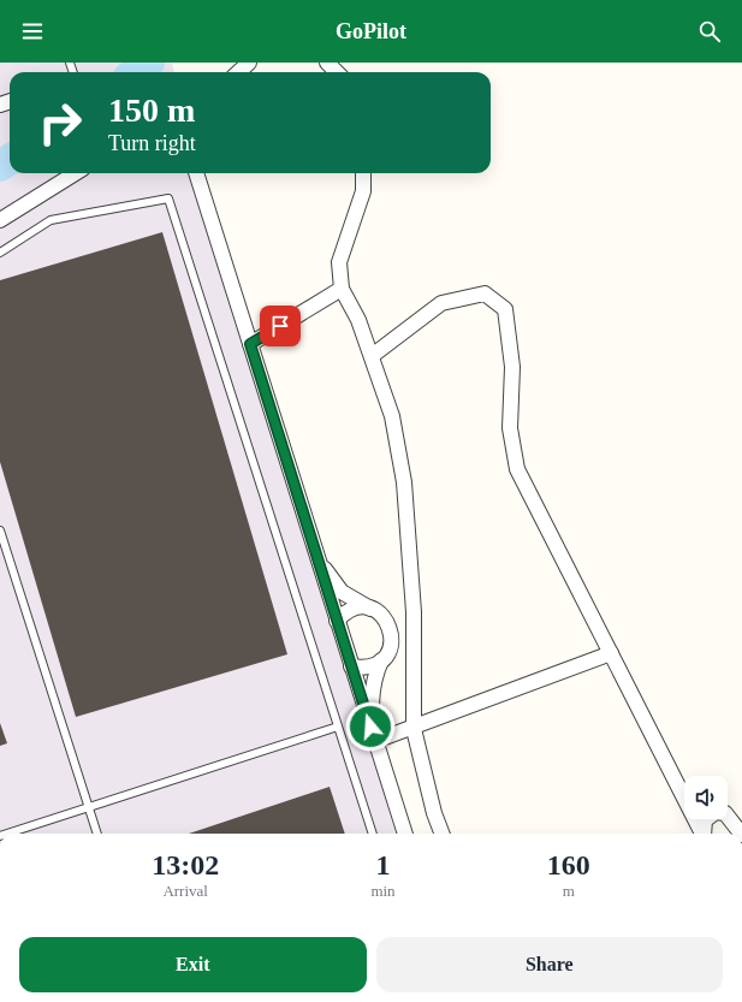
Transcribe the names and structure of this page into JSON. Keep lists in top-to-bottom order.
{
  "page": {
    "header": "GoPilot",
    "turn": ["150 m", "Turn right"],
    "eta": [
      "13:02",
      "Arrival",
      "1",
      "min",
      "160",
      "m"
    ],
    "buttons": ["Exit", "Share"]
  }
}
